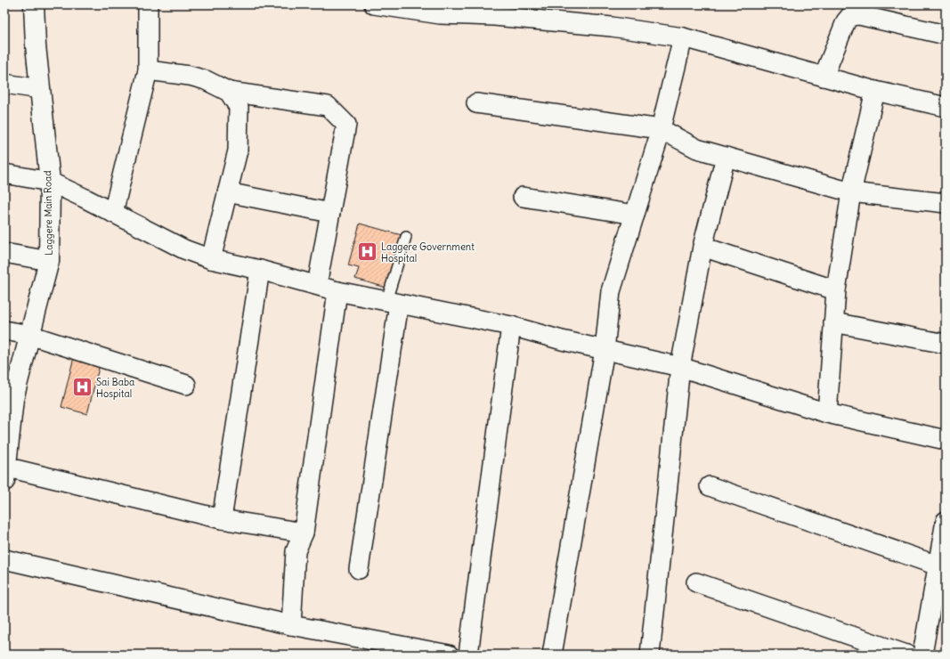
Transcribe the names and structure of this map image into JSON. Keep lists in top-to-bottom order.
{
  "streets": {
    "street": ["Laggere Main Road"]
  },
  "places": {
    "hospital": ["Laggere Government Hospital", "Sai Baba Hospital"]
  }
}
